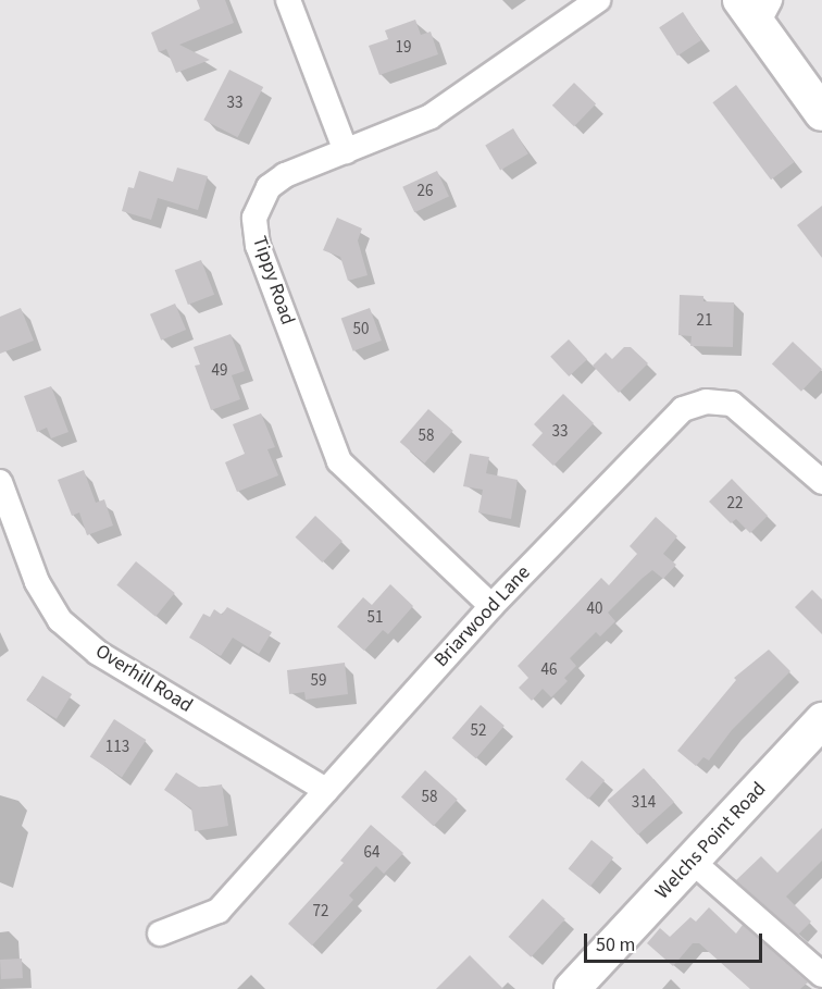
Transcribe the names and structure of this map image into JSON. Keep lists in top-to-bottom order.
{
  "streets": {
    "street": [
      "Tippy Road",
      "Briarwood Lane",
      "Overhill Road",
      "Welchs Point Road"
    ]
  },
  "crossings": [
    ["Tippy Road", "Briarwood Lane"],
    ["Briarwood Lane", "Overhill Road"]
  ],
  "house_numbers": [
    "19",
    "33",
    "26",
    "21",
    "50",
    "49",
    "33",
    "58",
    "22",
    "40",
    "51",
    "46",
    "59",
    "52",
    "113",
    "58",
    "314",
    "64",
    "72"
  ],
  "scale_bar": "50 m"
}
